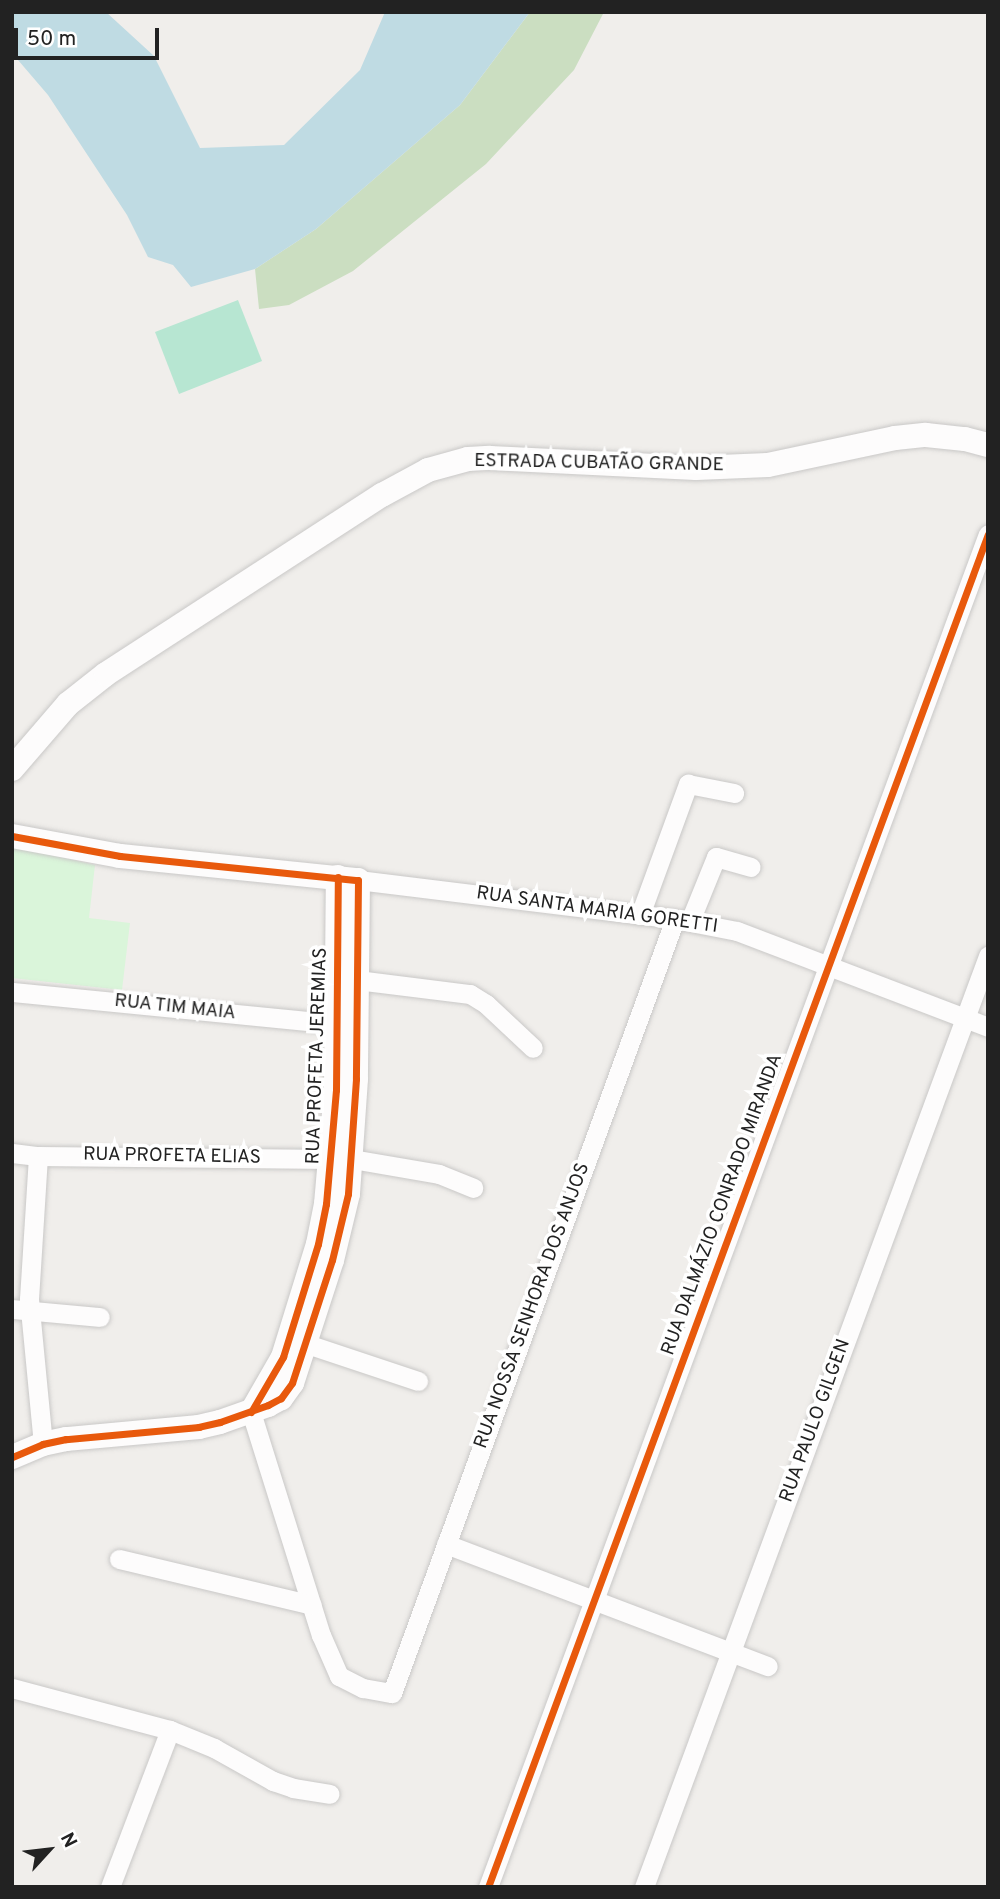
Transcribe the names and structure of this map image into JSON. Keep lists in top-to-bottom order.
{
  "streets": {
    "street": [
      "ESTRADA CUBATÃO GRANDE",
      "RUA SANTA MARIA GORETTI",
      "RUA TIM MAIA",
      "RUA PROFETA JEREMIAS",
      "RUA PROFETA ELIAS",
      "RUA DALMÁZIO CONRADO MIRANDA",
      "RUA NOSSA SENHORA DOS ANJOS",
      "RUA PAULO GILGEN"
    ]
  },
  "crossings": [
    ["RUA SANTA MARIA GORETTI", "RUA PROFETA JEREMIAS"],
    ["RUA SANTA MARIA GORETTI", "RUA DALMÁZIO CONRADO MIRANDA"],
    ["RUA SANTA MARIA GORETTI", "RUA NOSSA SENHORA DOS ANJOS"],
    ["RUA SANTA MARIA GORETTI", "RUA PAULO GILGEN"],
    ["RUA TIM MAIA", "RUA PROFETA JEREMIAS"],
    ["RUA PROFETA JEREMIAS", "RUA PROFETA ELIAS"]
  ],
  "scale_bar": "50 m",
  "north": "top right"
}
